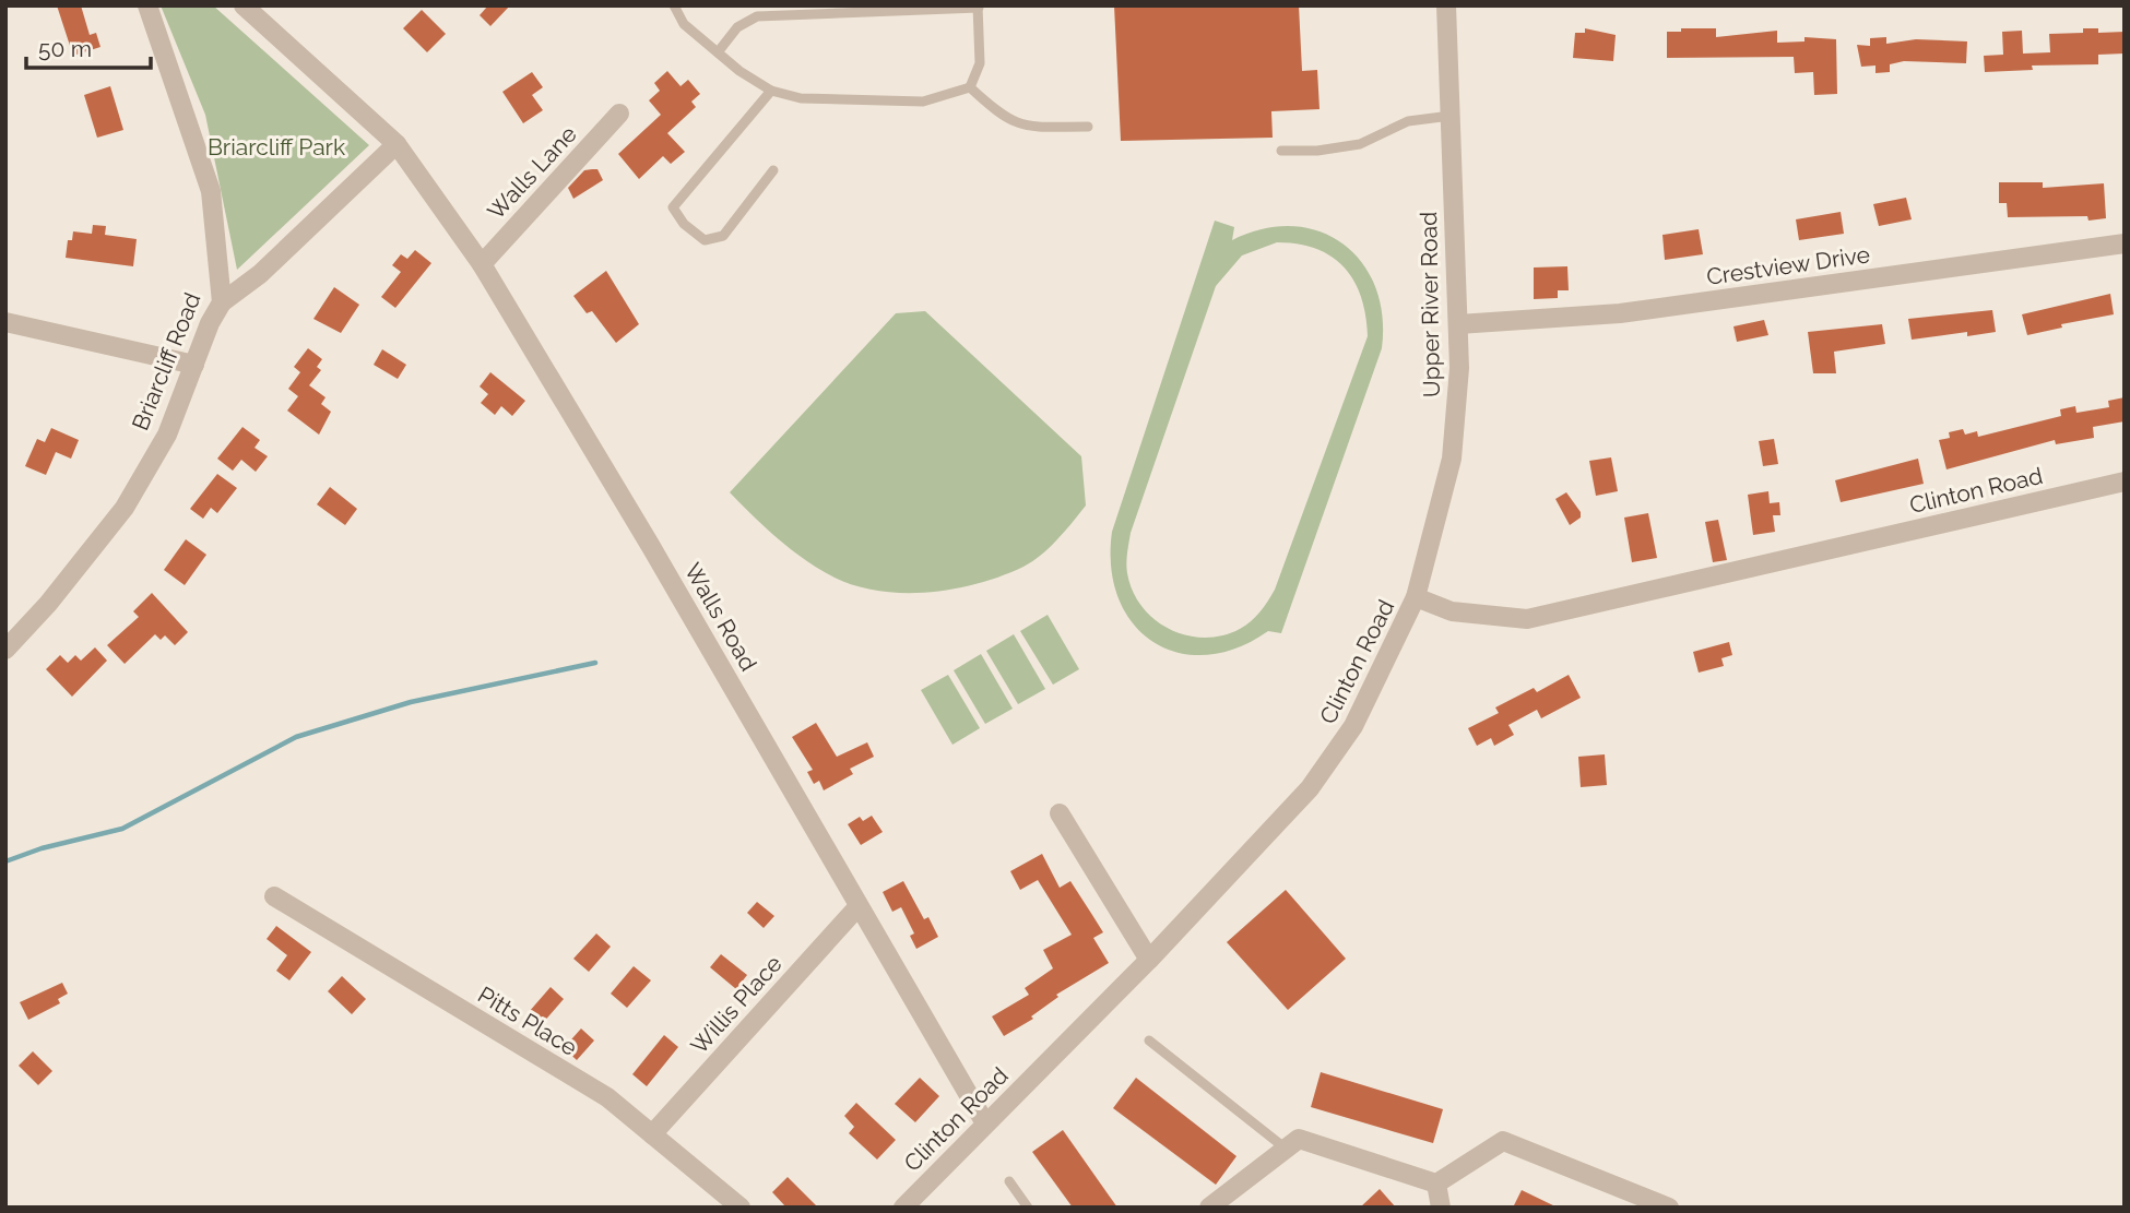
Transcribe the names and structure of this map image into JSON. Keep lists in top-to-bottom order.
{
  "streets": {
    "street": [
      "Walls Lane",
      "Crestview Drive",
      "Upper River Road",
      "Briarcliff Road",
      "Clinton Road",
      "Walls Road",
      "Willis Place",
      "Pitts Place"
    ]
  },
  "crossings": [
    ["Walls Lane", "Walls Road"],
    ["Crestview Drive", "Upper River Road"],
    ["Upper River Road", "Clinton Road"],
    ["Clinton Road", "Walls Road"],
    ["Walls Road", "Willis Place"],
    ["Willis Place", "Pitts Place"]
  ],
  "parks": ["Briarcliff Park"],
  "scale_bar": "50 m"
}
